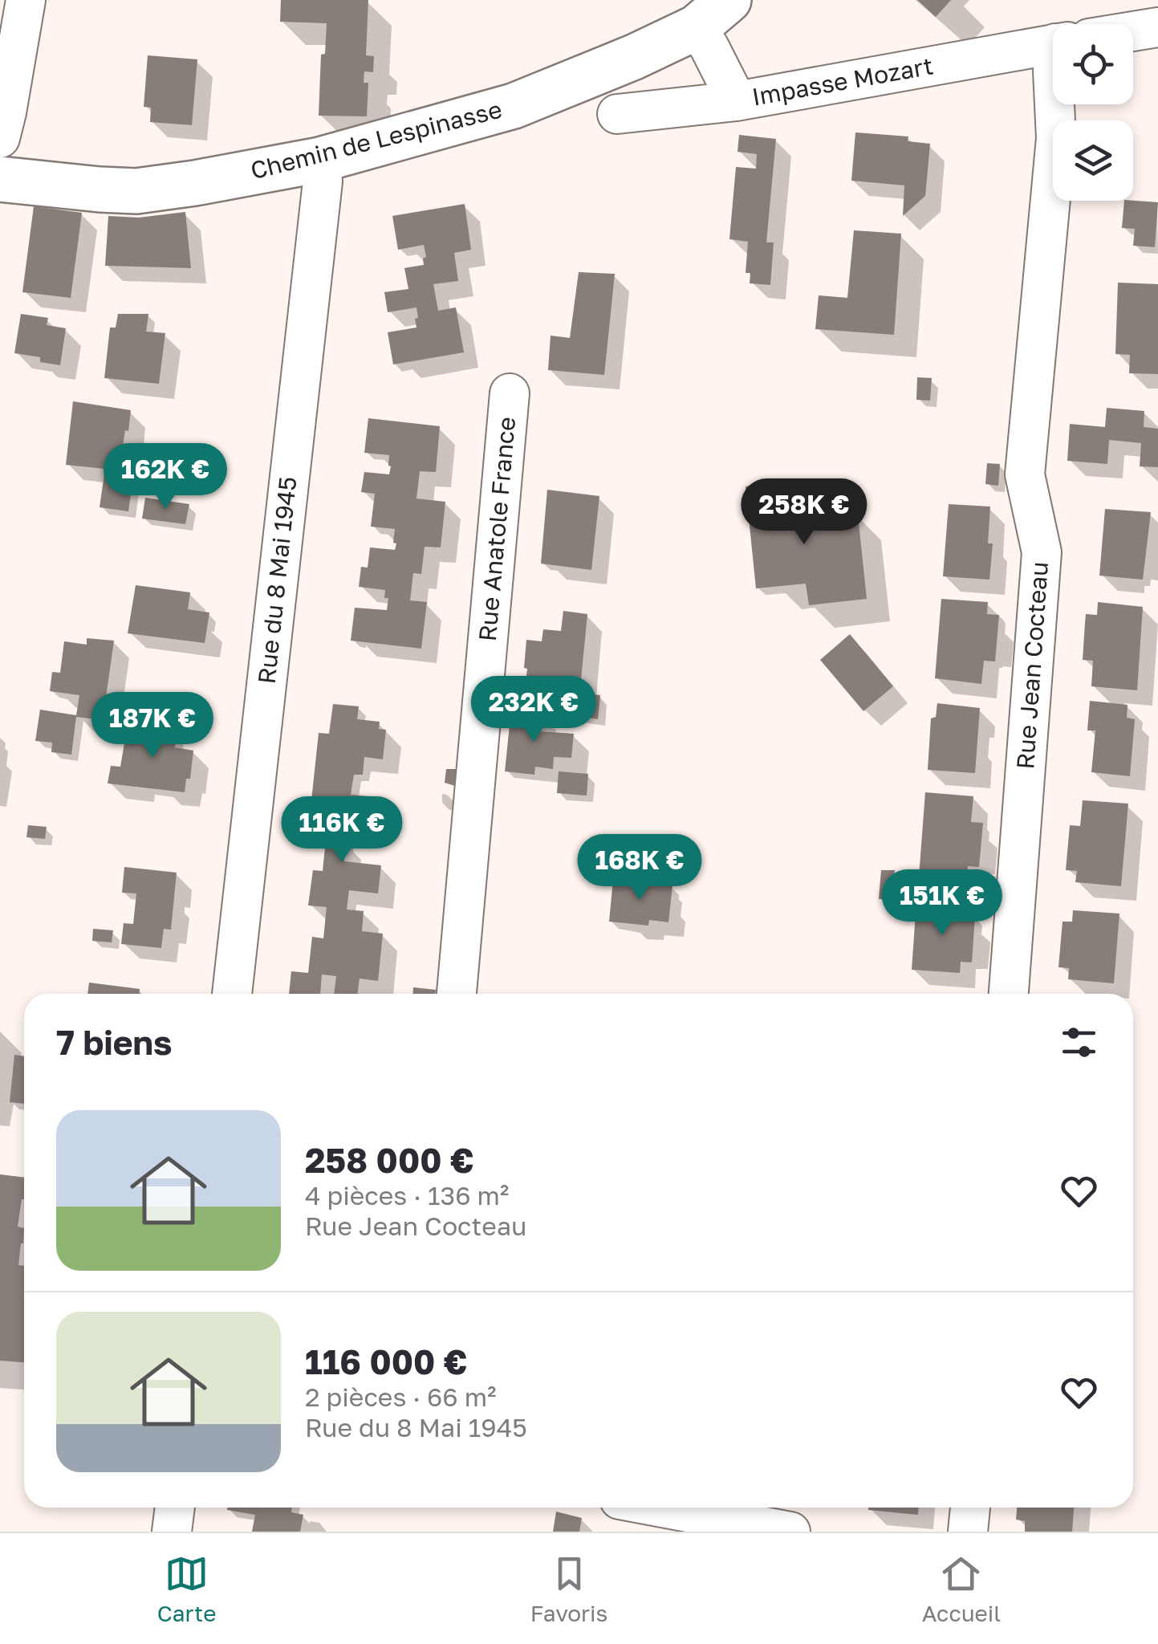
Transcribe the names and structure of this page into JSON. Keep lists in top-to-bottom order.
{
  "streets": {
    "street": [
      "Impasse Mozart",
      "Chemin de Lespinasse",
      "Rue Anatole France",
      "Rue du 8 Mai 1945",
      "Rue Jean Cocteau"
    ]
  },
  "crossings": [
    ["Chemin de Lespinasse", "Rue du 8 Mai 1945"]
  ],
  "page": {
    "price": [
      "162K €",
      "258K €",
      "232K €",
      "187K €",
      "116K €",
      "168K €",
      "151K €"
    ],
    "heading": "7 biens",
    "list": [
      {
        "name": "258 000 €",
        "note": "4 pièces · 136 m² · Rue Jean Cocteau"
      },
      {
        "name": "116 000 €",
        "note": "2 pièces · 66 m² · Rue du 8 Mai 1945"
      }
    ],
    "tabs": ["Carte", "Favoris", "Accueil"]
  }
}
